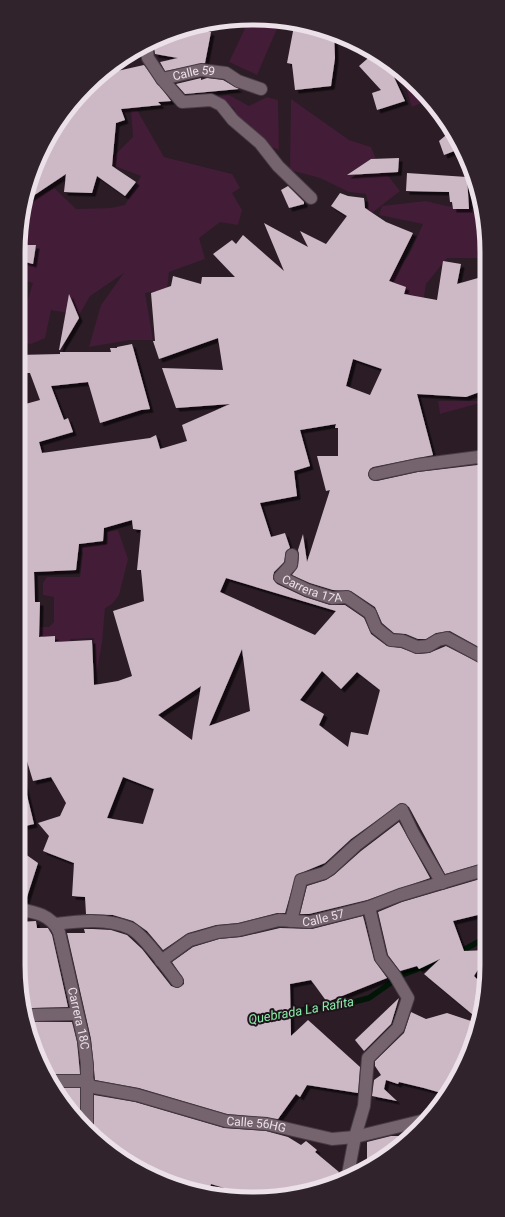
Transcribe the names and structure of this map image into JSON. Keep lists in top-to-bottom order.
{
  "streets": {
    "street": [
      "Calle 59",
      "Carrera 17A",
      "Calle 57",
      "Carrera 18C",
      "Calle 56HG"
    ]
  },
  "crossings": [
    ["Carrera 18C", "Calle 56HG"]
  ],
  "water": ["Quebrada La Rafita"]
}
